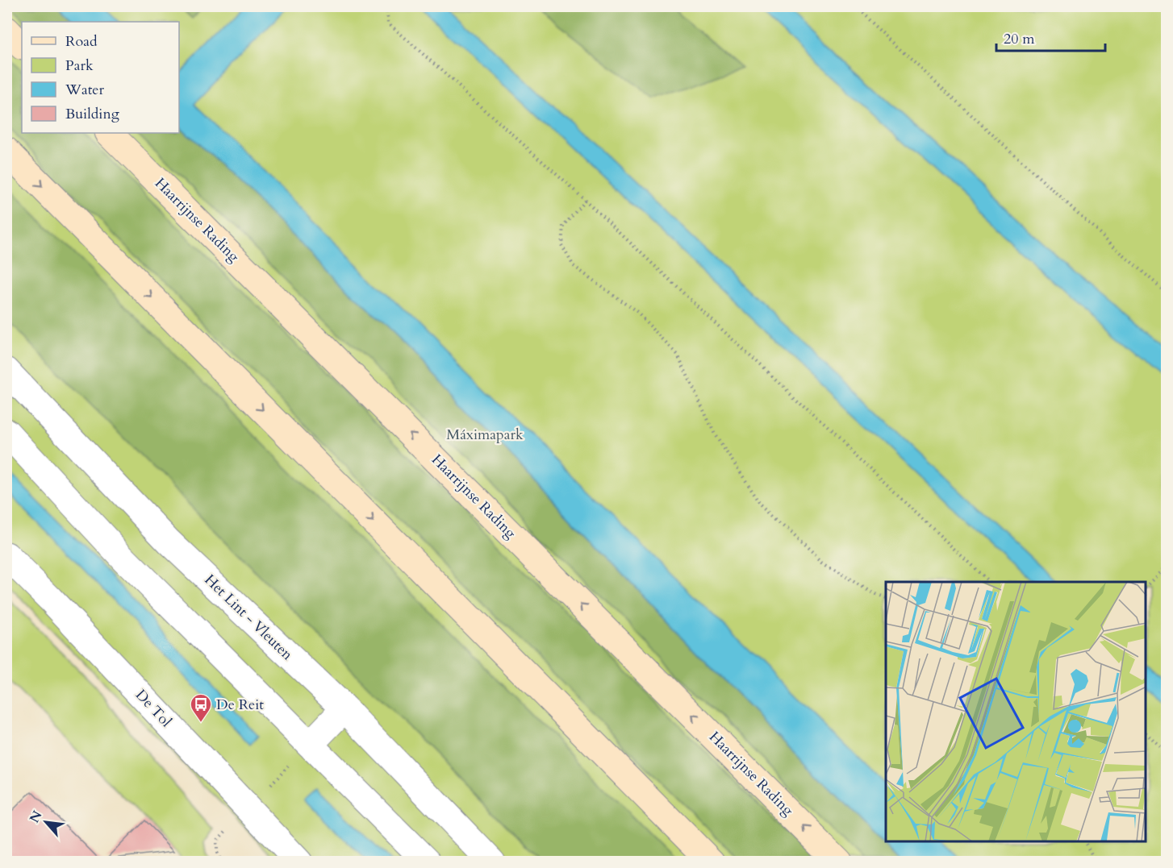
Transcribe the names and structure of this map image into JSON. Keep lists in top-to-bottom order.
{
  "streets": {
    "main road": ["Haarrijnse Rading"],
    "street": ["Het Lint - Vleuten", "De Tol"]
  },
  "parks": ["Máximapark"],
  "places": {
    "bus stop": ["De Reit"]
  },
  "legend": [
    "Road",
    "Park",
    "Water",
    "Building"
  ],
  "scale_bar": "20 m",
  "north": "top left"
}
